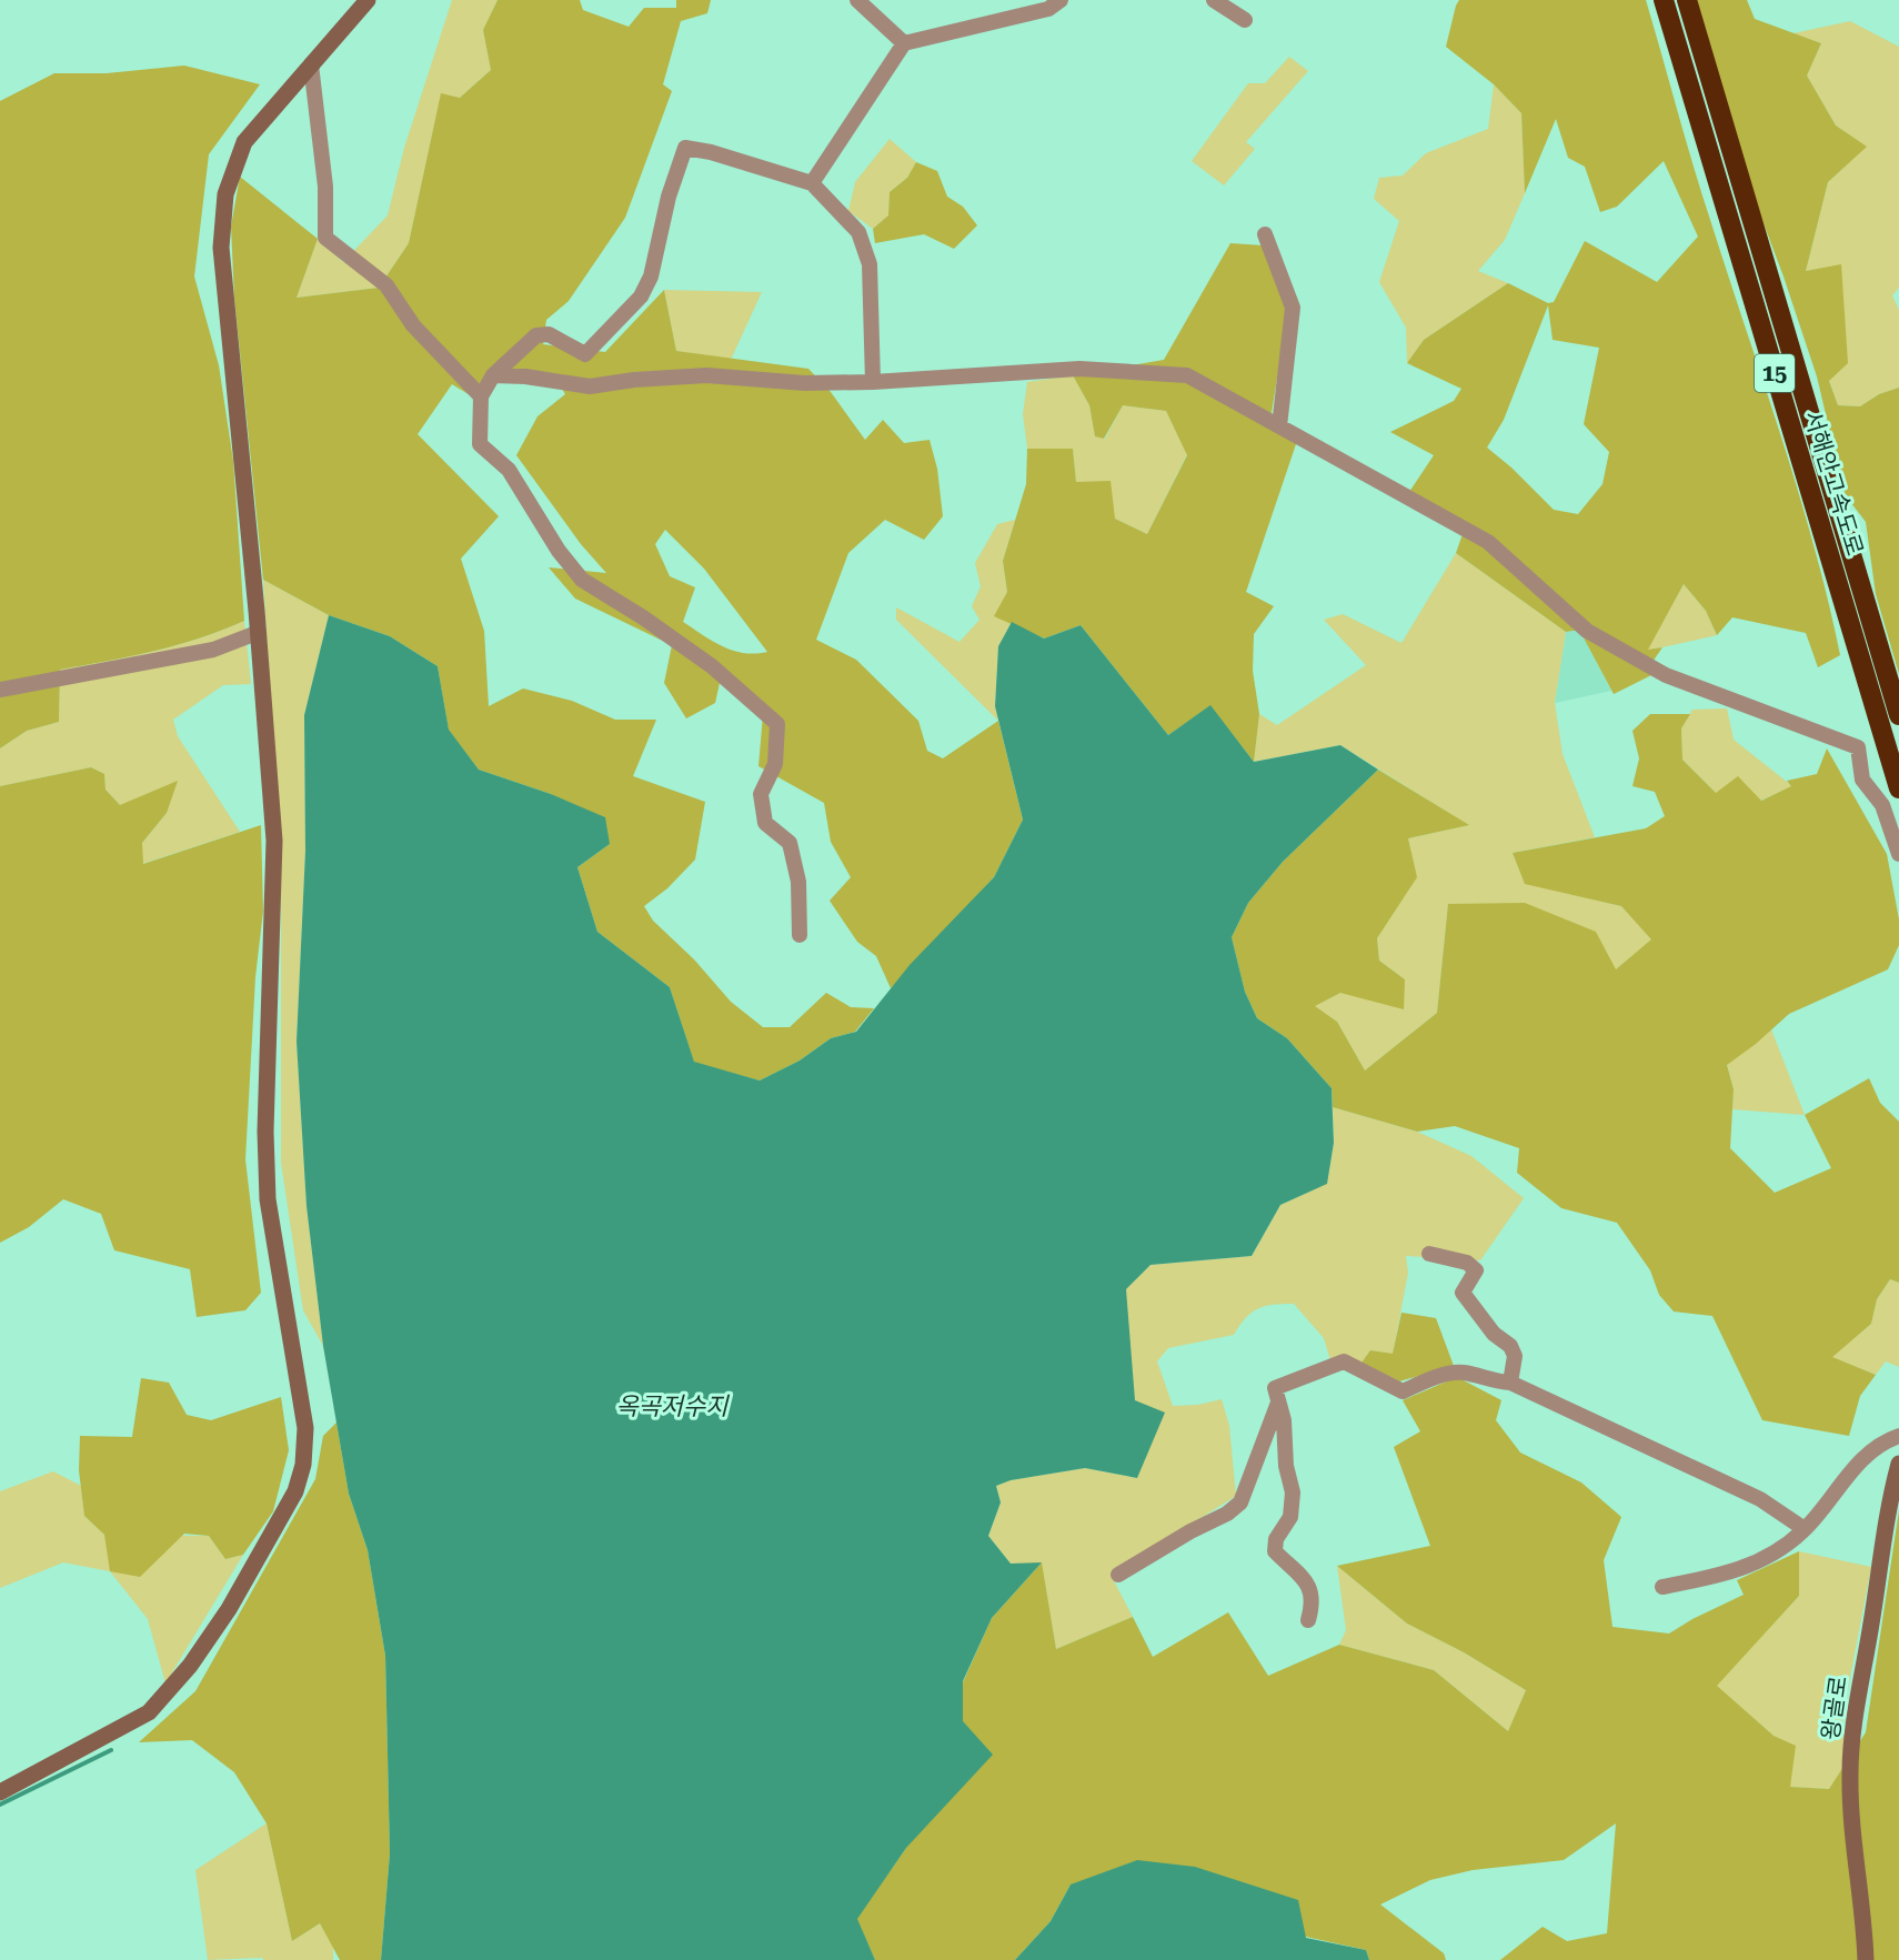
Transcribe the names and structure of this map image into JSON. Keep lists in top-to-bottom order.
{
  "streets": {
    "highway": ["15", "서해안고속도로"],
    "street": ["왕골로"]
  },
  "water": ["옥곡저수지"]
}
